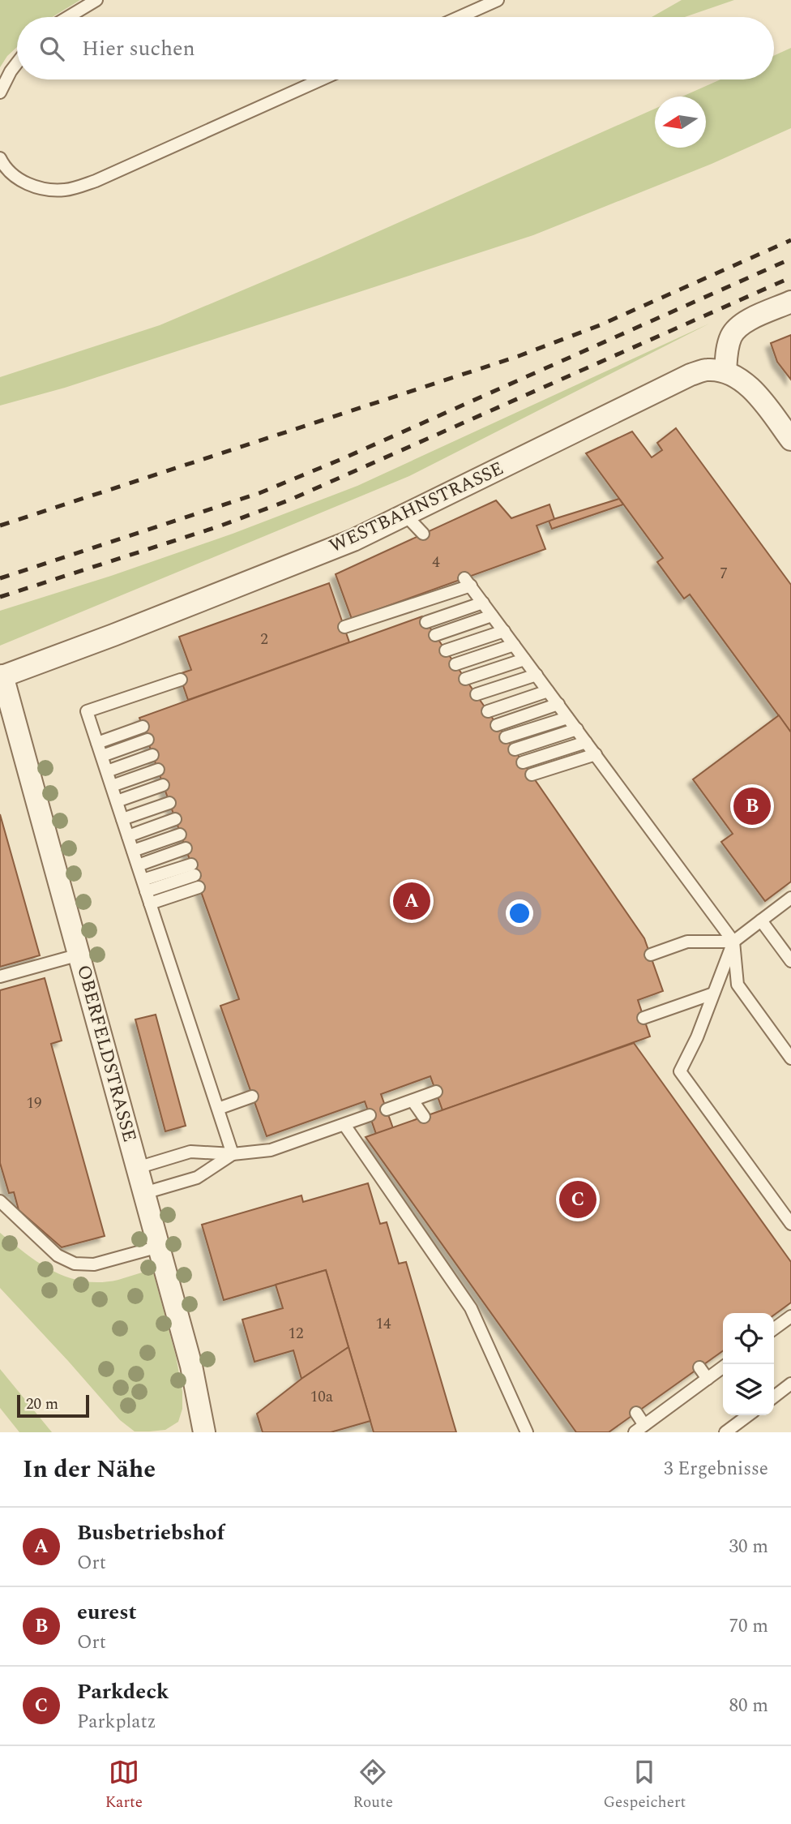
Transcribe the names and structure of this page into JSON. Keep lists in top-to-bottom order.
{
  "streets": {
    "street": ["WESTBAHNSTRASSE", "OBERFELDSTRASSE"]
  },
  "crossings": [
    ["WESTBAHNSTRASSE", "OBERFELDSTRASSE"]
  ],
  "house_numbers": [
    "4",
    "7",
    "2",
    "19",
    "14",
    "12",
    "10a"
  ],
  "scale_bar": "20 m",
  "north": "left",
  "page": {
    "search": "Hier suchen",
    "pins": ["B", "A", "C"],
    "scale": "20 m",
    "heading": ["In der Nähe", "3 Ergebnisse"],
    "list": [
      {
        "mark": "A",
        "name": "Busbetriebshof",
        "note": "Ort",
        "value": "30 m"
      },
      {
        "mark": "B",
        "name": "eurest",
        "note": "Ort",
        "value": "70 m"
      },
      {
        "mark": "C",
        "name": "Parkdeck",
        "note": "Parkplatz",
        "value": "80 m"
      }
    ],
    "nav": ["Karte", "Route", "Gespeichert"]
  }
}
